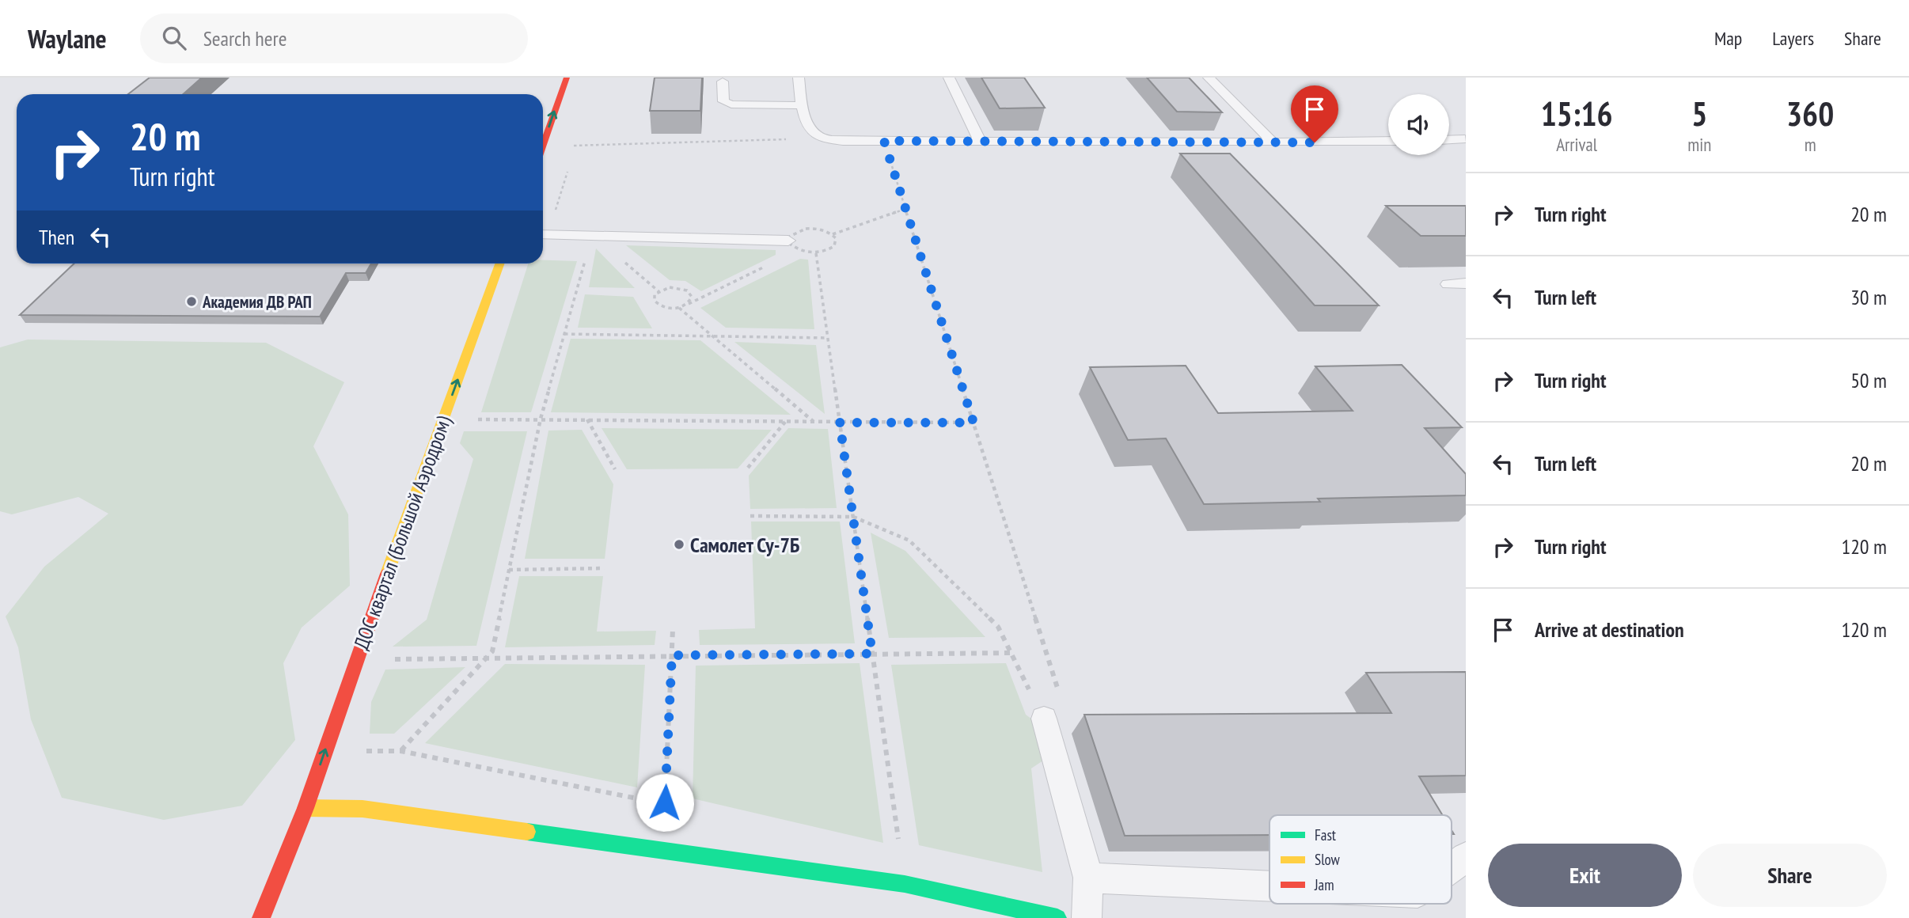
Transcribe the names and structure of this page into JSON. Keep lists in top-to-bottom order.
{
  "streets": {
    "street": ["ДОС квартал (Большой Аэродром)"]
  },
  "one_way": ["ДОС квартал (Большой Аэродром)"],
  "places": ["Академия ДВ РАП", "Самолет Су-7Б"],
  "legend": ["Fast", "Slow", "Jam"],
  "page": {
    "header": "Waylane",
    "search": "Search here",
    "nav": ["Map", "Layers", "Share"],
    "eta": [
      "15:16",
      "Arrival",
      "5",
      "min",
      "360",
      "m"
    ],
    "turn": ["20 m", "Turn right"],
    "list": [
      {
        "name": "Turn right",
        "value": "20 m"
      },
      {
        "name": "Turn left",
        "value": "30 m"
      },
      {
        "name": "Turn right",
        "value": "50 m"
      },
      {
        "name": "Turn left",
        "value": "20 m"
      },
      {
        "name": "Turn right",
        "value": "120 m"
      },
      {
        "name": "Arrive at destination",
        "value": "120 m"
      }
    ],
    "then": "Then",
    "buttons": ["Exit", "Share"]
  }
}
